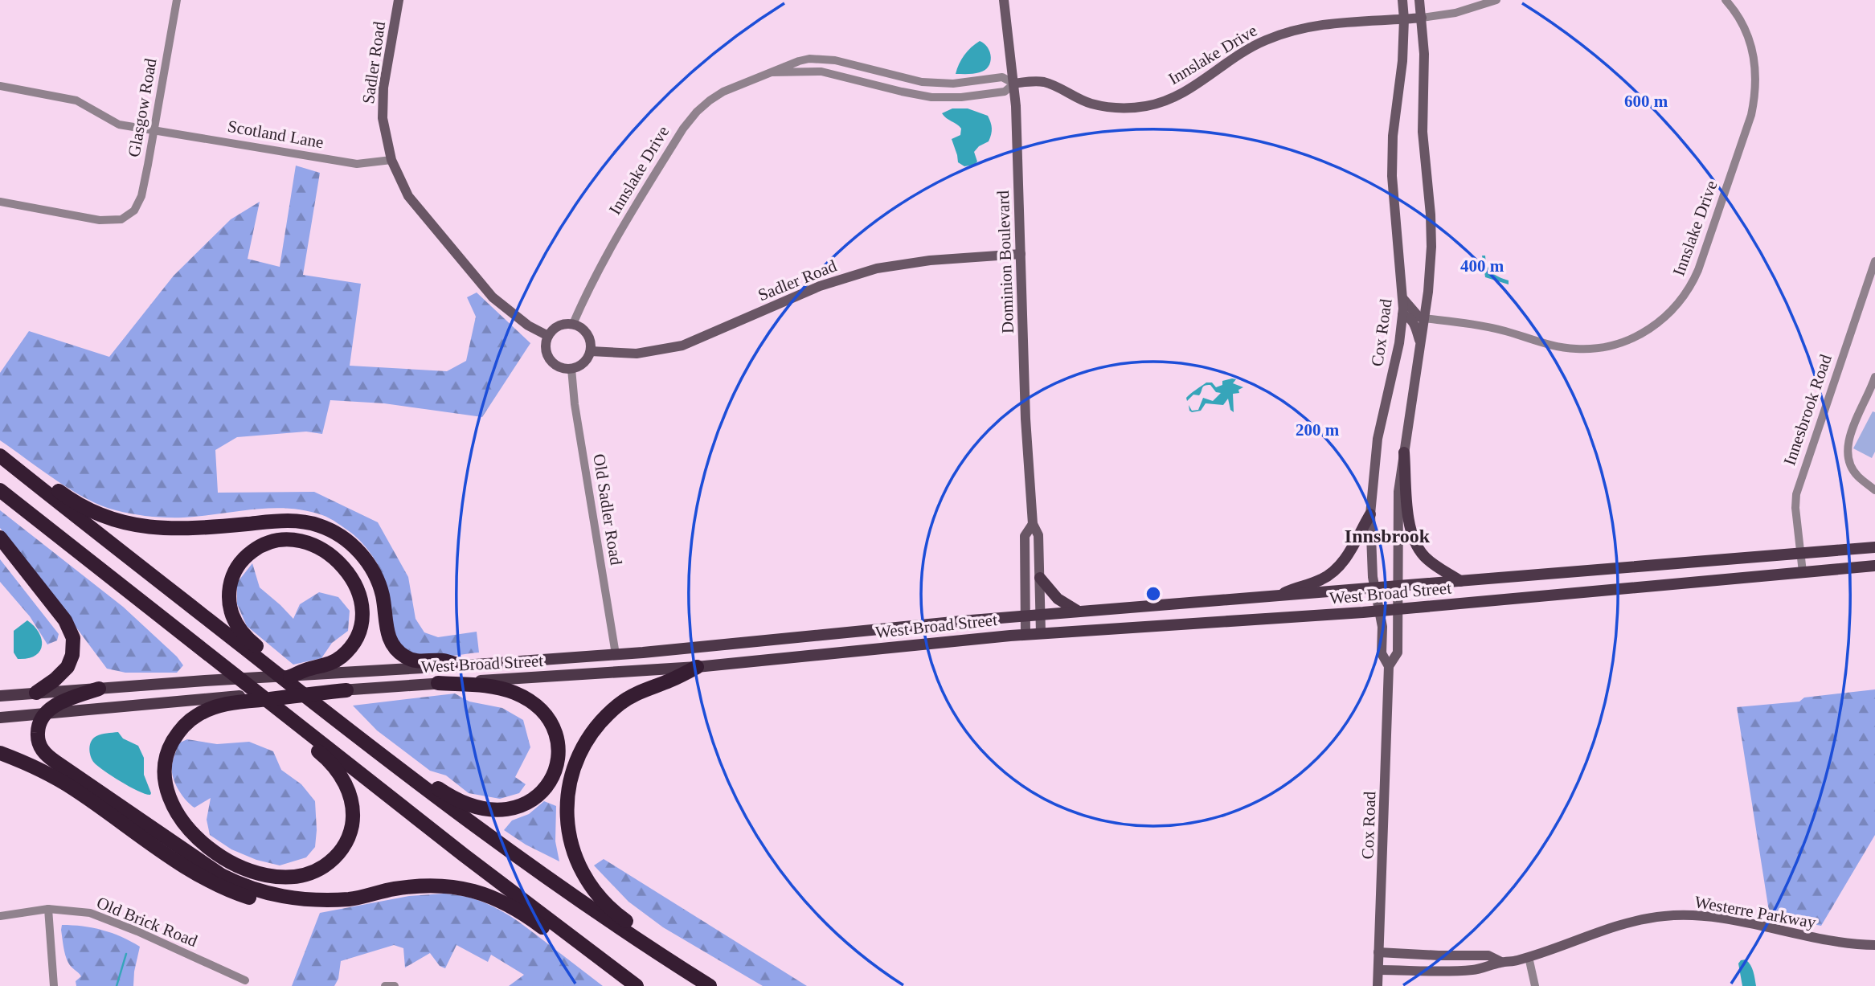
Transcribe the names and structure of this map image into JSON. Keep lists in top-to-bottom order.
{
  "streets": {
    "main road": ["West Broad Street"],
    "street": [
      "Innslake Drive",
      "Sadler Road",
      "Glasgow Road",
      "Scotland Lane",
      "Dominion Boulevard",
      "Cox Road",
      "Innesbrook Road",
      "Old Sadler Road",
      "Westerre Parkway",
      "Old Brick Road"
    ]
  },
  "crossings": [
    ["Innslake Drive", "Sadler Road"],
    ["Innslake Drive", "Dominion Boulevard"],
    ["Innslake Drive", "Cox Road"],
    ["Innslake Drive", "Old Sadler Road"],
    ["Sadler Road", "Scotland Lane"],
    ["Sadler Road", "Dominion Boulevard"],
    ["Sadler Road", "Old Sadler Road"],
    ["Glasgow Road", "Scotland Lane"],
    ["Dominion Boulevard", "West Broad Street"],
    ["Cox Road", "West Broad Street"],
    ["Cox Road", "Westerre Parkway"],
    ["Innesbrook Road", "West Broad Street"],
    ["Old Sadler Road", "West Broad Street"]
  ],
  "districts": ["Innsbrook"],
  "rings": ["600 m", "400 m", "200 m"]
}
